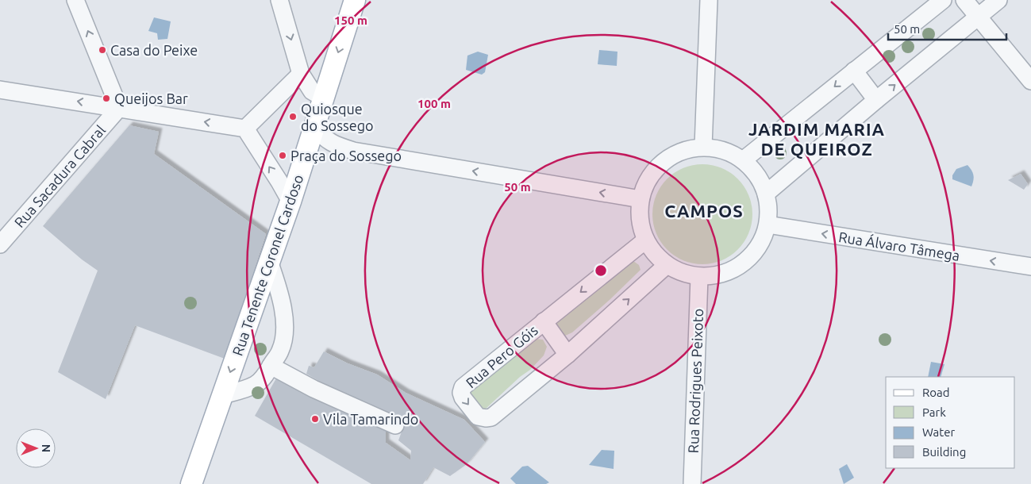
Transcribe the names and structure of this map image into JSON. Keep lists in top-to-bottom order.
{
  "streets": {
    "main road": ["Rua Tenente Coronel Cardoso"],
    "street": [
      "Rua Sacadura Cabral",
      "Rua Álvaro Tâmega",
      "Rua Pero Góis",
      "Rua Rodrigues Peixoto"
    ]
  },
  "crossings": [
    ["Rua Álvaro Tâmega", "Rua Pero Góis"],
    ["Rua Álvaro Tâmega", "Rua Rodrigues Peixoto"],
    ["Rua Pero Góis", "Rua Rodrigues Peixoto"]
  ],
  "one_way": ["Rua Álvaro Tâmega", "Rua Tenente Coronel Cardoso"],
  "districts": ["JARDIM MARIA DE QUEIROZ", "CAMPOS"],
  "places": [
    "Casa do Peixe",
    "Queijos Bar",
    "Quiosque do Sossego",
    "Praça do Sossego",
    "Vila Tamarindo"
  ],
  "legend": [
    "Road",
    "Park",
    "Water",
    "Building"
  ],
  "scale_bar": "50 m",
  "north": "right",
  "rings": ["150 m", "100 m", "50 m"]
}
